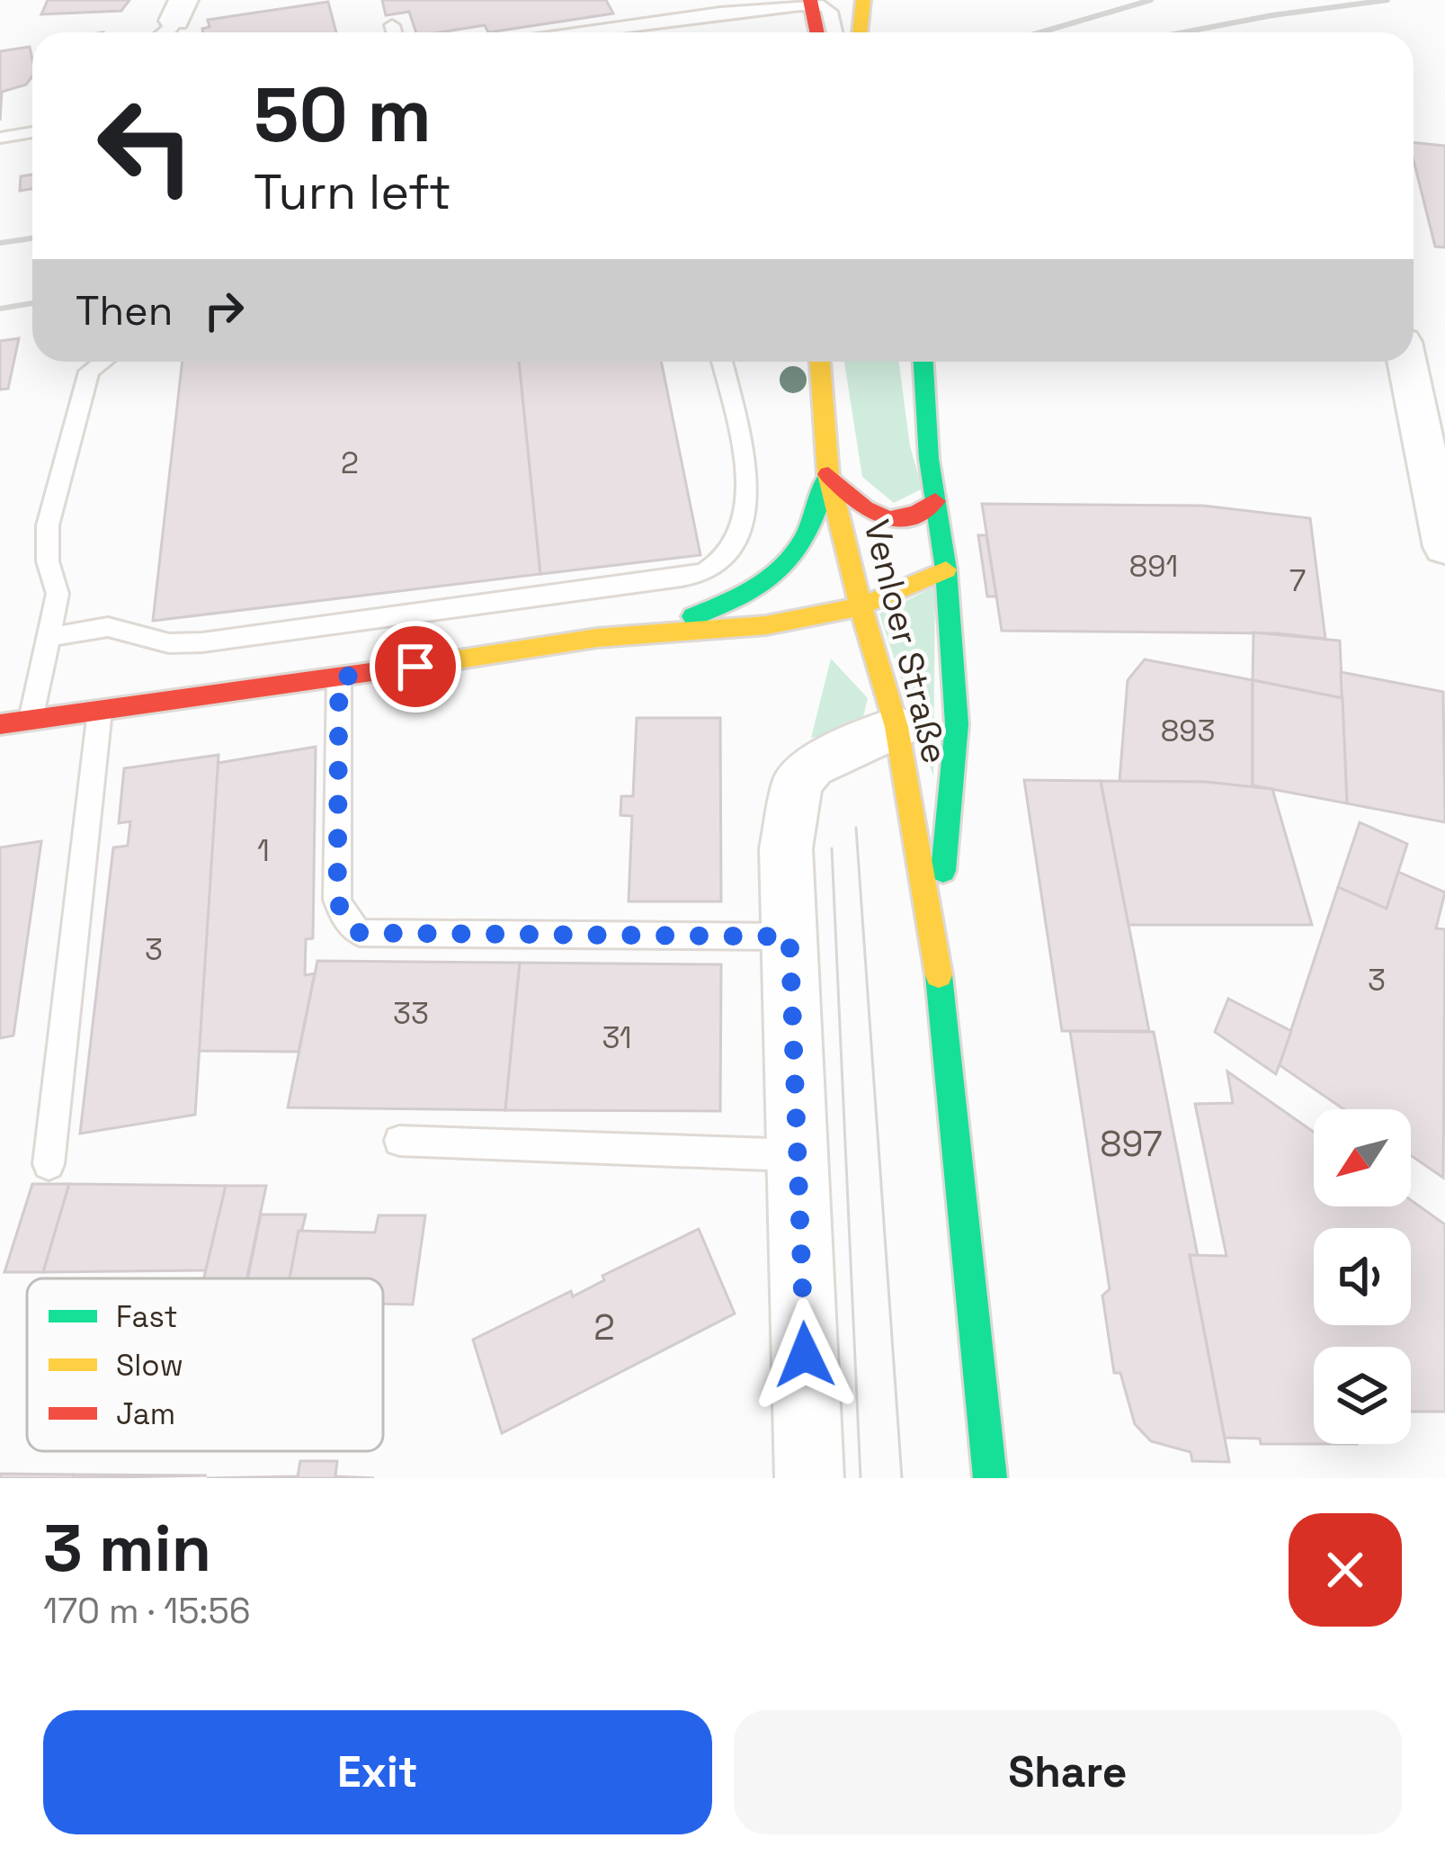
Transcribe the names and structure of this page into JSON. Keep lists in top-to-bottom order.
{
  "streets": {
    "main road": ["Venloer Straße"]
  },
  "house_numbers": [
    "2",
    "891",
    "7",
    "893",
    "1",
    "3",
    "3",
    "33",
    "31",
    "897",
    "2"
  ],
  "legend": ["Fast", "Slow", "Jam"],
  "north": "bottom left",
  "page": {
    "turn": ["50 m", "Turn left"],
    "then": "Then",
    "heading": ["3 min", "170 m · 15:56"],
    "buttons": ["Exit", "Share"]
  }
}
